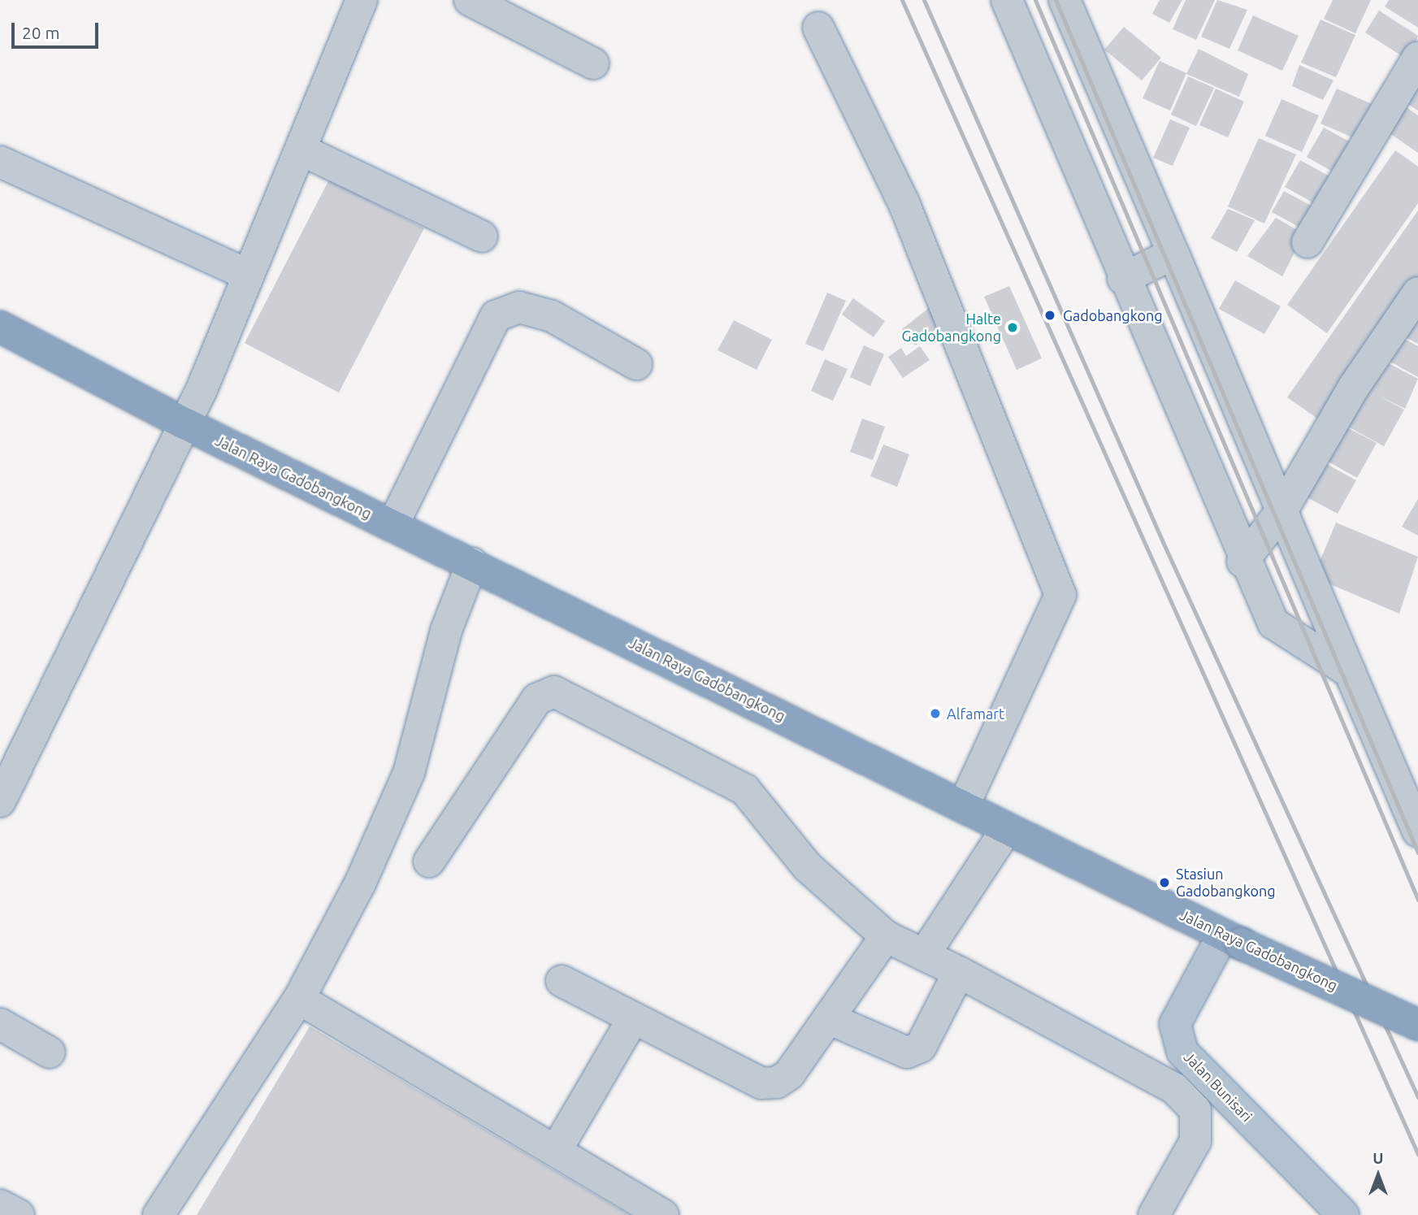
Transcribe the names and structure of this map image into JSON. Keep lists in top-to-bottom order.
{
  "streets": {
    "highway": ["Jalan Raya Gadobangkong"],
    "main road": ["Jalan Bunisari"]
  },
  "crossings": [
    ["Jalan Raya Gadobangkong", "Jalan Bunisari"]
  ],
  "places": [
    "Gadobangkong",
    "Halte Gadobangkong",
    "Alfamart",
    "Stasiun Gadobangkong"
  ],
  "scale_bar": "20 m",
  "north": "top"
}
